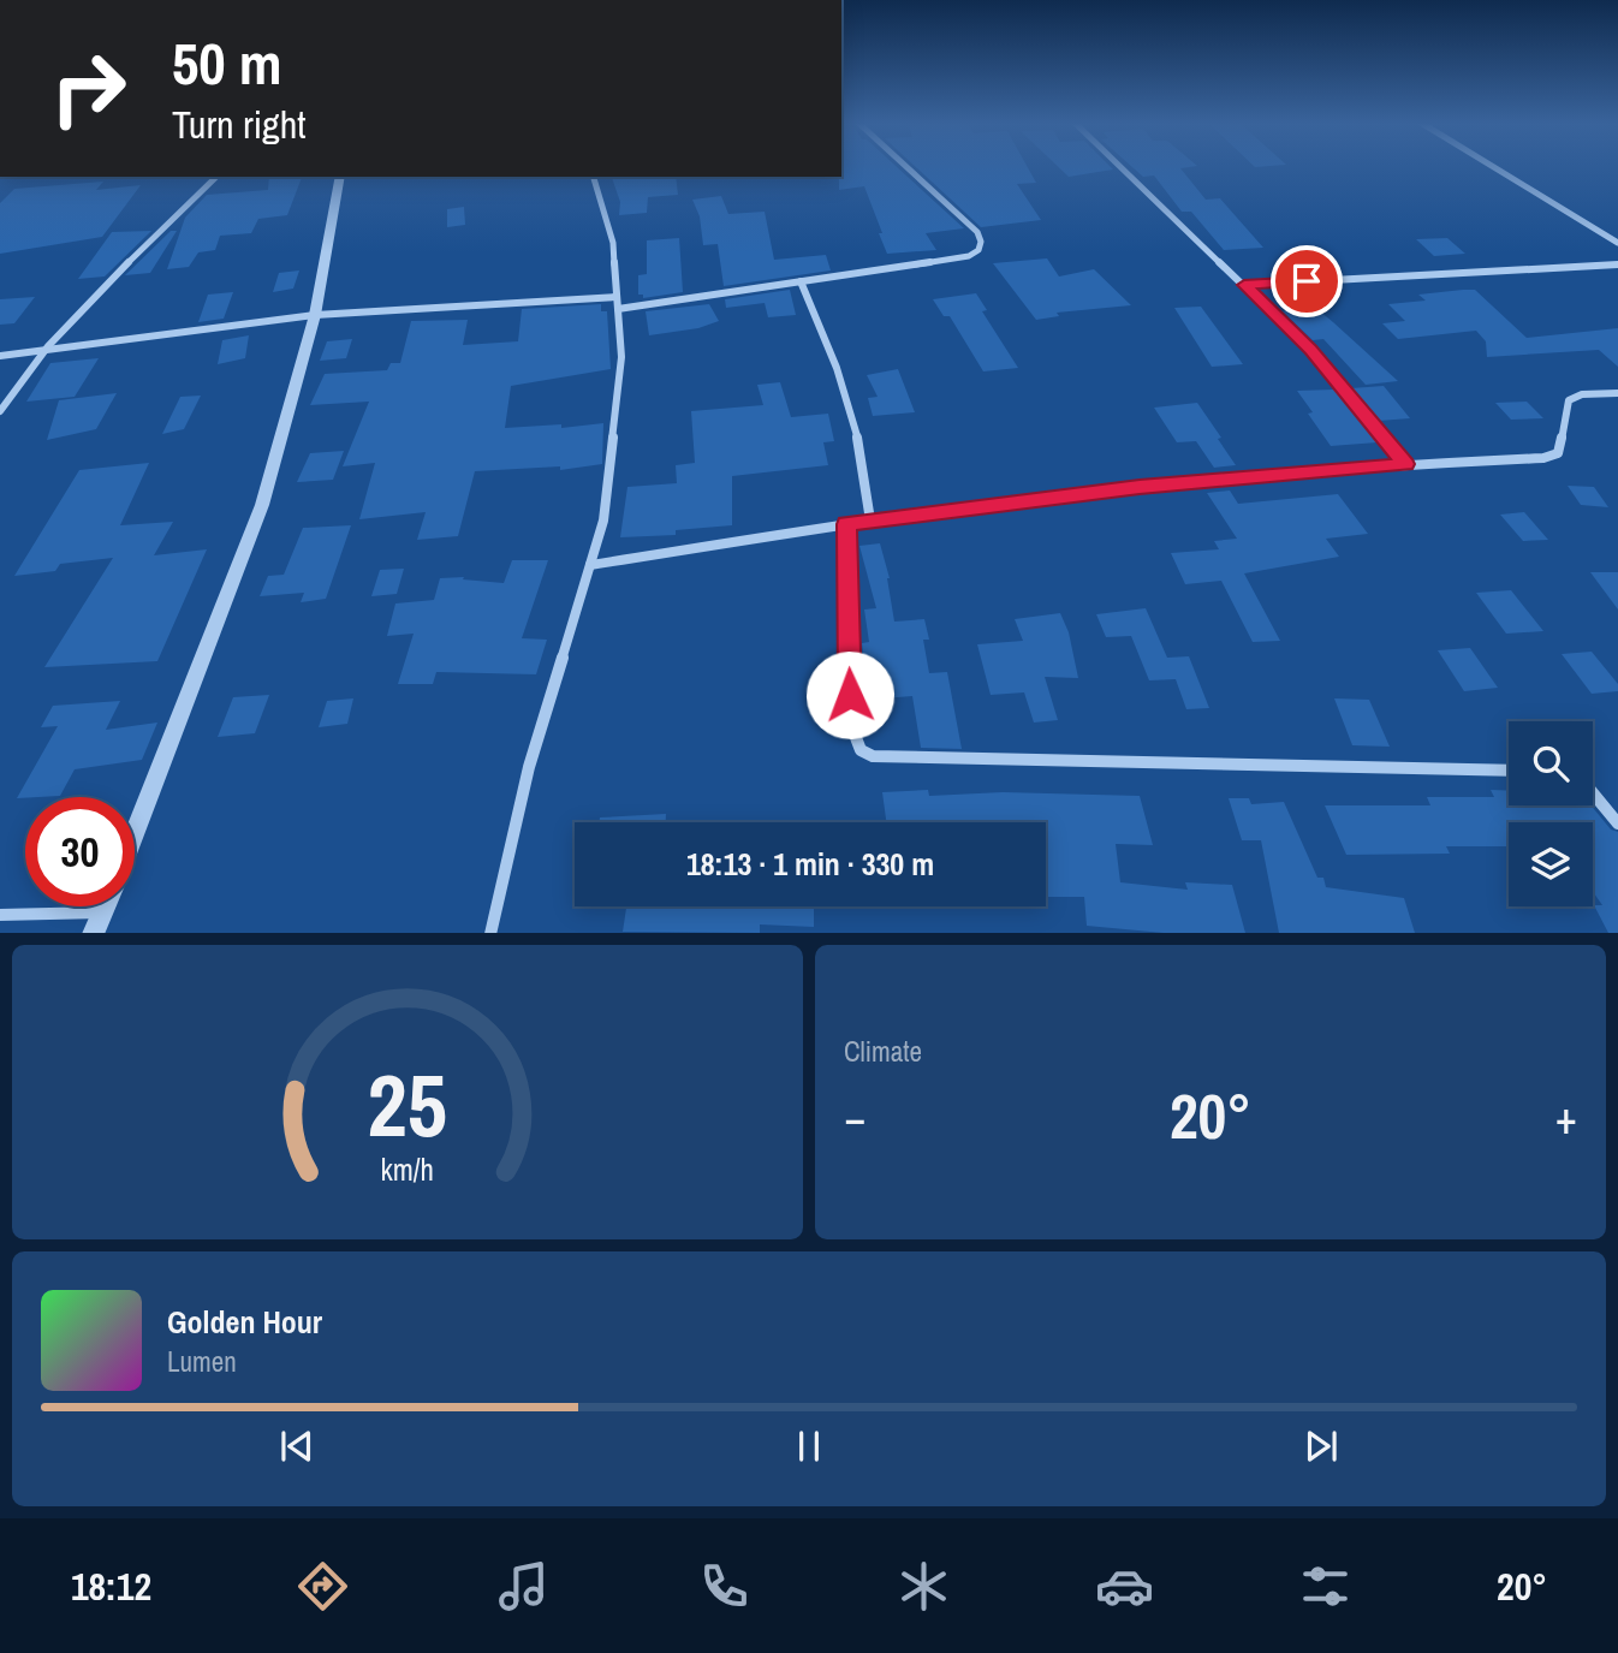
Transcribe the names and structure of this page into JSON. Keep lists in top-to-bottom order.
{
  "page": {
    "turn": ["50 m", "Turn right"],
    "limit": "30",
    "trip": "18:13 · 1 min · 330 m",
    "tile": "Climate",
    "heat": ["−", "20°", "+"],
    "song": ["Golden Hour", "Lumen"],
    "tabs": ["18:12", "20°"],
    "gauge": ["25", "km/h"]
  }
}
